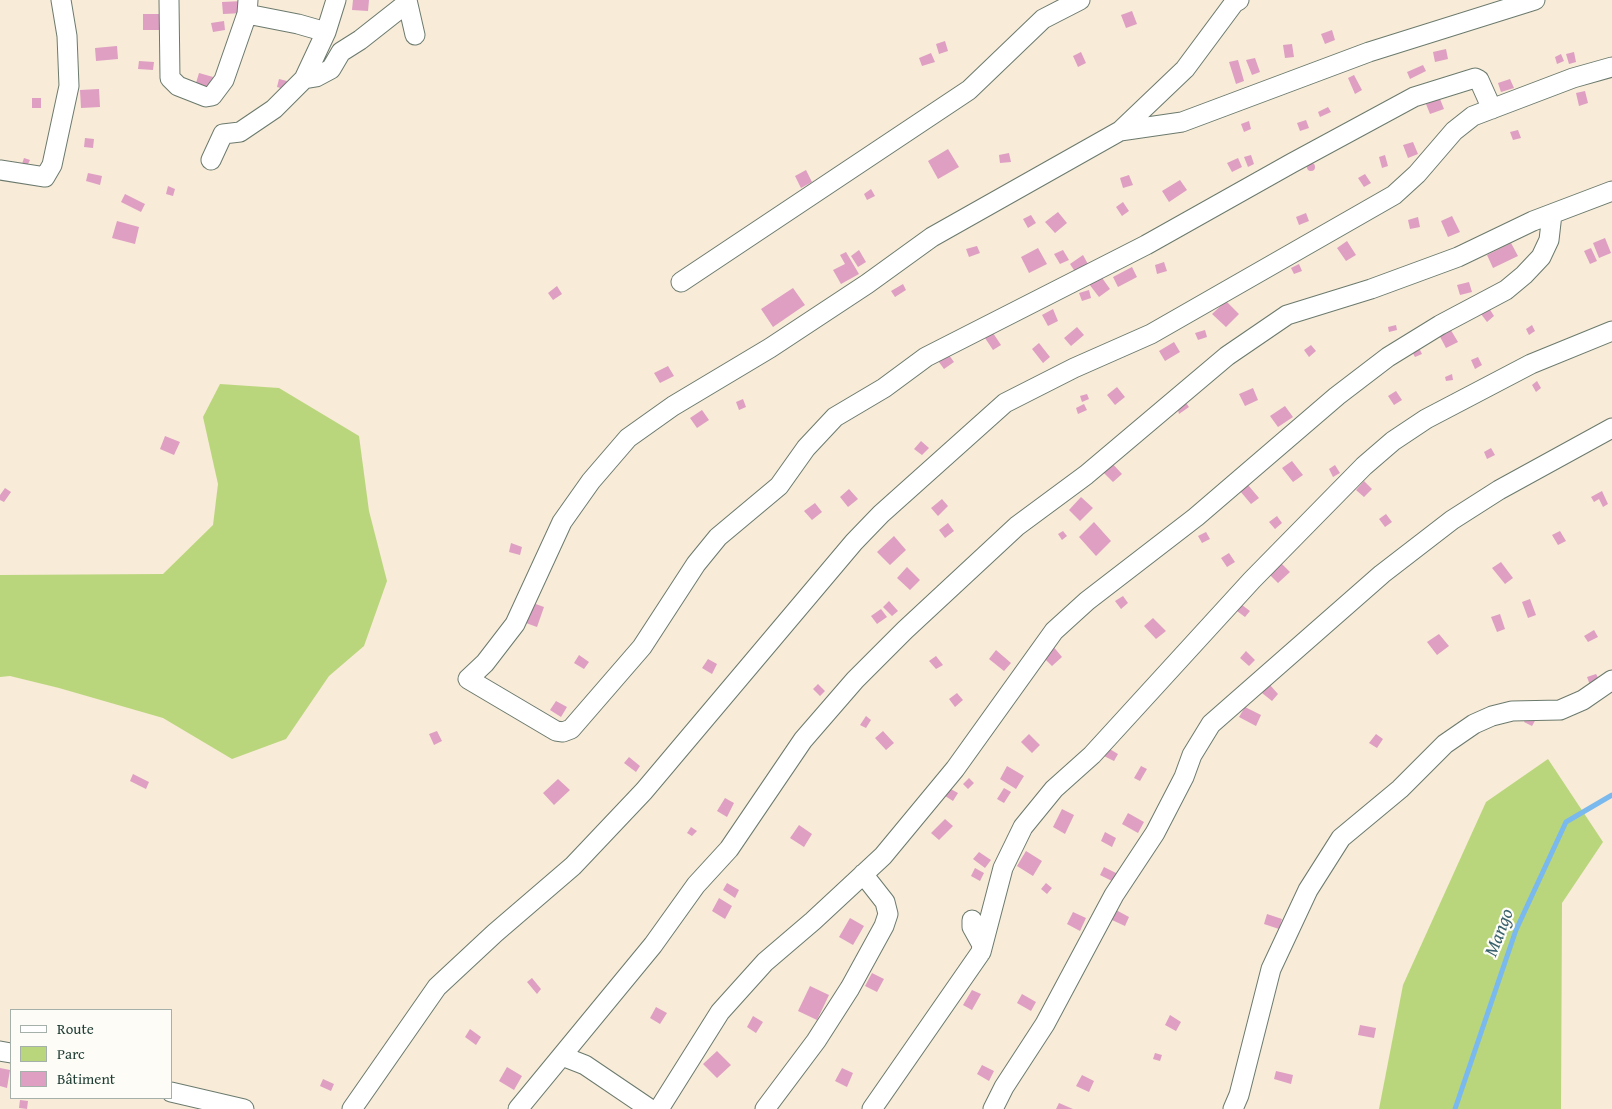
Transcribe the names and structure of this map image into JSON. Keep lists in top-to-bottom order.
{
  "water": ["Mango"],
  "legend": ["Route", "Parc", "Bâtiment"]
}
